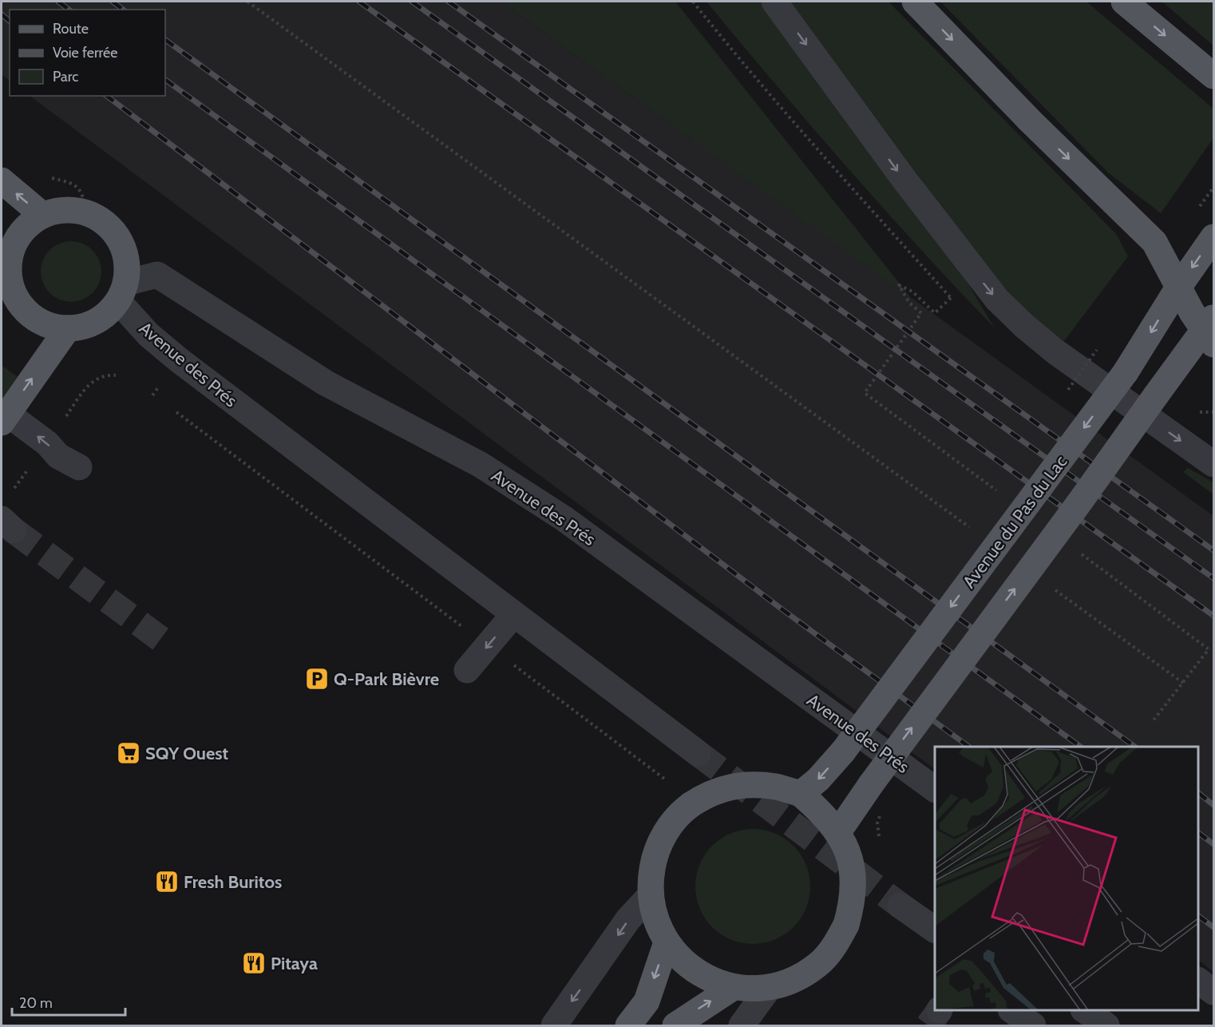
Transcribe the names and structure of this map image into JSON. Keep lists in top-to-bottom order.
{
  "streets": {
    "main road": ["Avenue des Prés", "Avenue du Pas du Lac"]
  },
  "places": {
    "parking": ["Q-Park Bièvre"],
    "supermarket": ["SQY Ouest"],
    "restaurant": ["Fresh Buritos", "Pitaya"]
  },
  "legend": ["Route", "Voie ferrée", "Parc"],
  "scale_bar": "20 m"
}
